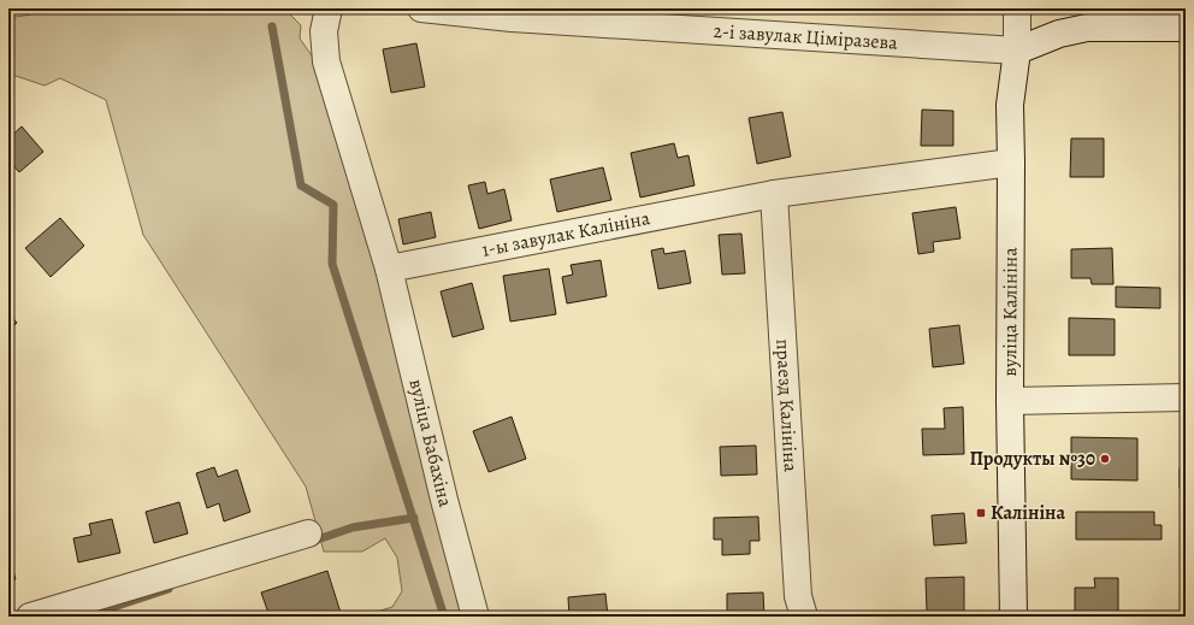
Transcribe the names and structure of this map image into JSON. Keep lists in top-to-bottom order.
{
  "streets": {
    "street": [
      "2-і завулак Ціміразева",
      "1-ы завулак Калініна",
      "вуліца Калініна",
      "праезд Калініна",
      "вуліца Бабахіна"
    ]
  },
  "crossings": [
    ["2-і завулак Ціміразева", "вуліца Калініна"],
    ["1-ы завулак Калініна", "вуліца Калініна"],
    ["1-ы завулак Калініна", "праезд Калініна"],
    ["1-ы завулак Калініна", "вуліца Бабахіна"]
  ],
  "places": {
    "other": ["Продукты №30"],
    "transit": ["Калініна"]
  }
}
